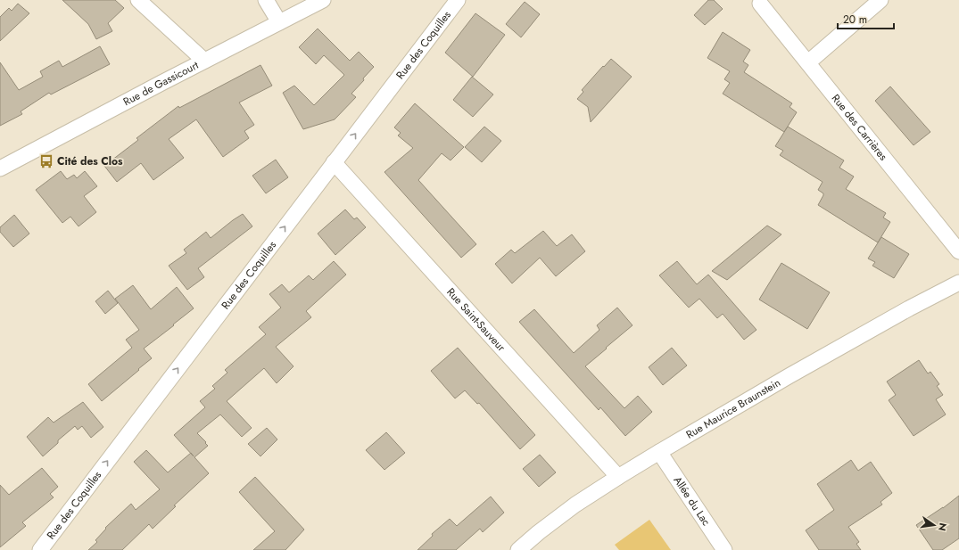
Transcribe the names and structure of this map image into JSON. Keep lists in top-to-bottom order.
{
  "streets": {
    "street": [
      "Rue des Coquilles",
      "Rue de Gassicourt",
      "Rue des Carrières",
      "Rue Saint-Sauveur",
      "Rue Maurice Braunstein",
      "Allée du Lac"
    ]
  },
  "crossings": [
    ["Rue des Coquilles", "Rue Saint-Sauveur"],
    ["Rue Saint-Sauveur", "Rue Maurice Braunstein"],
    ["Rue Maurice Braunstein", "Allée du Lac"]
  ],
  "one_way": ["Rue des Coquilles"],
  "places": {
    "bus stop": ["Cité des Clos"]
  },
  "scale_bar": "20 m",
  "north": "right"
}
